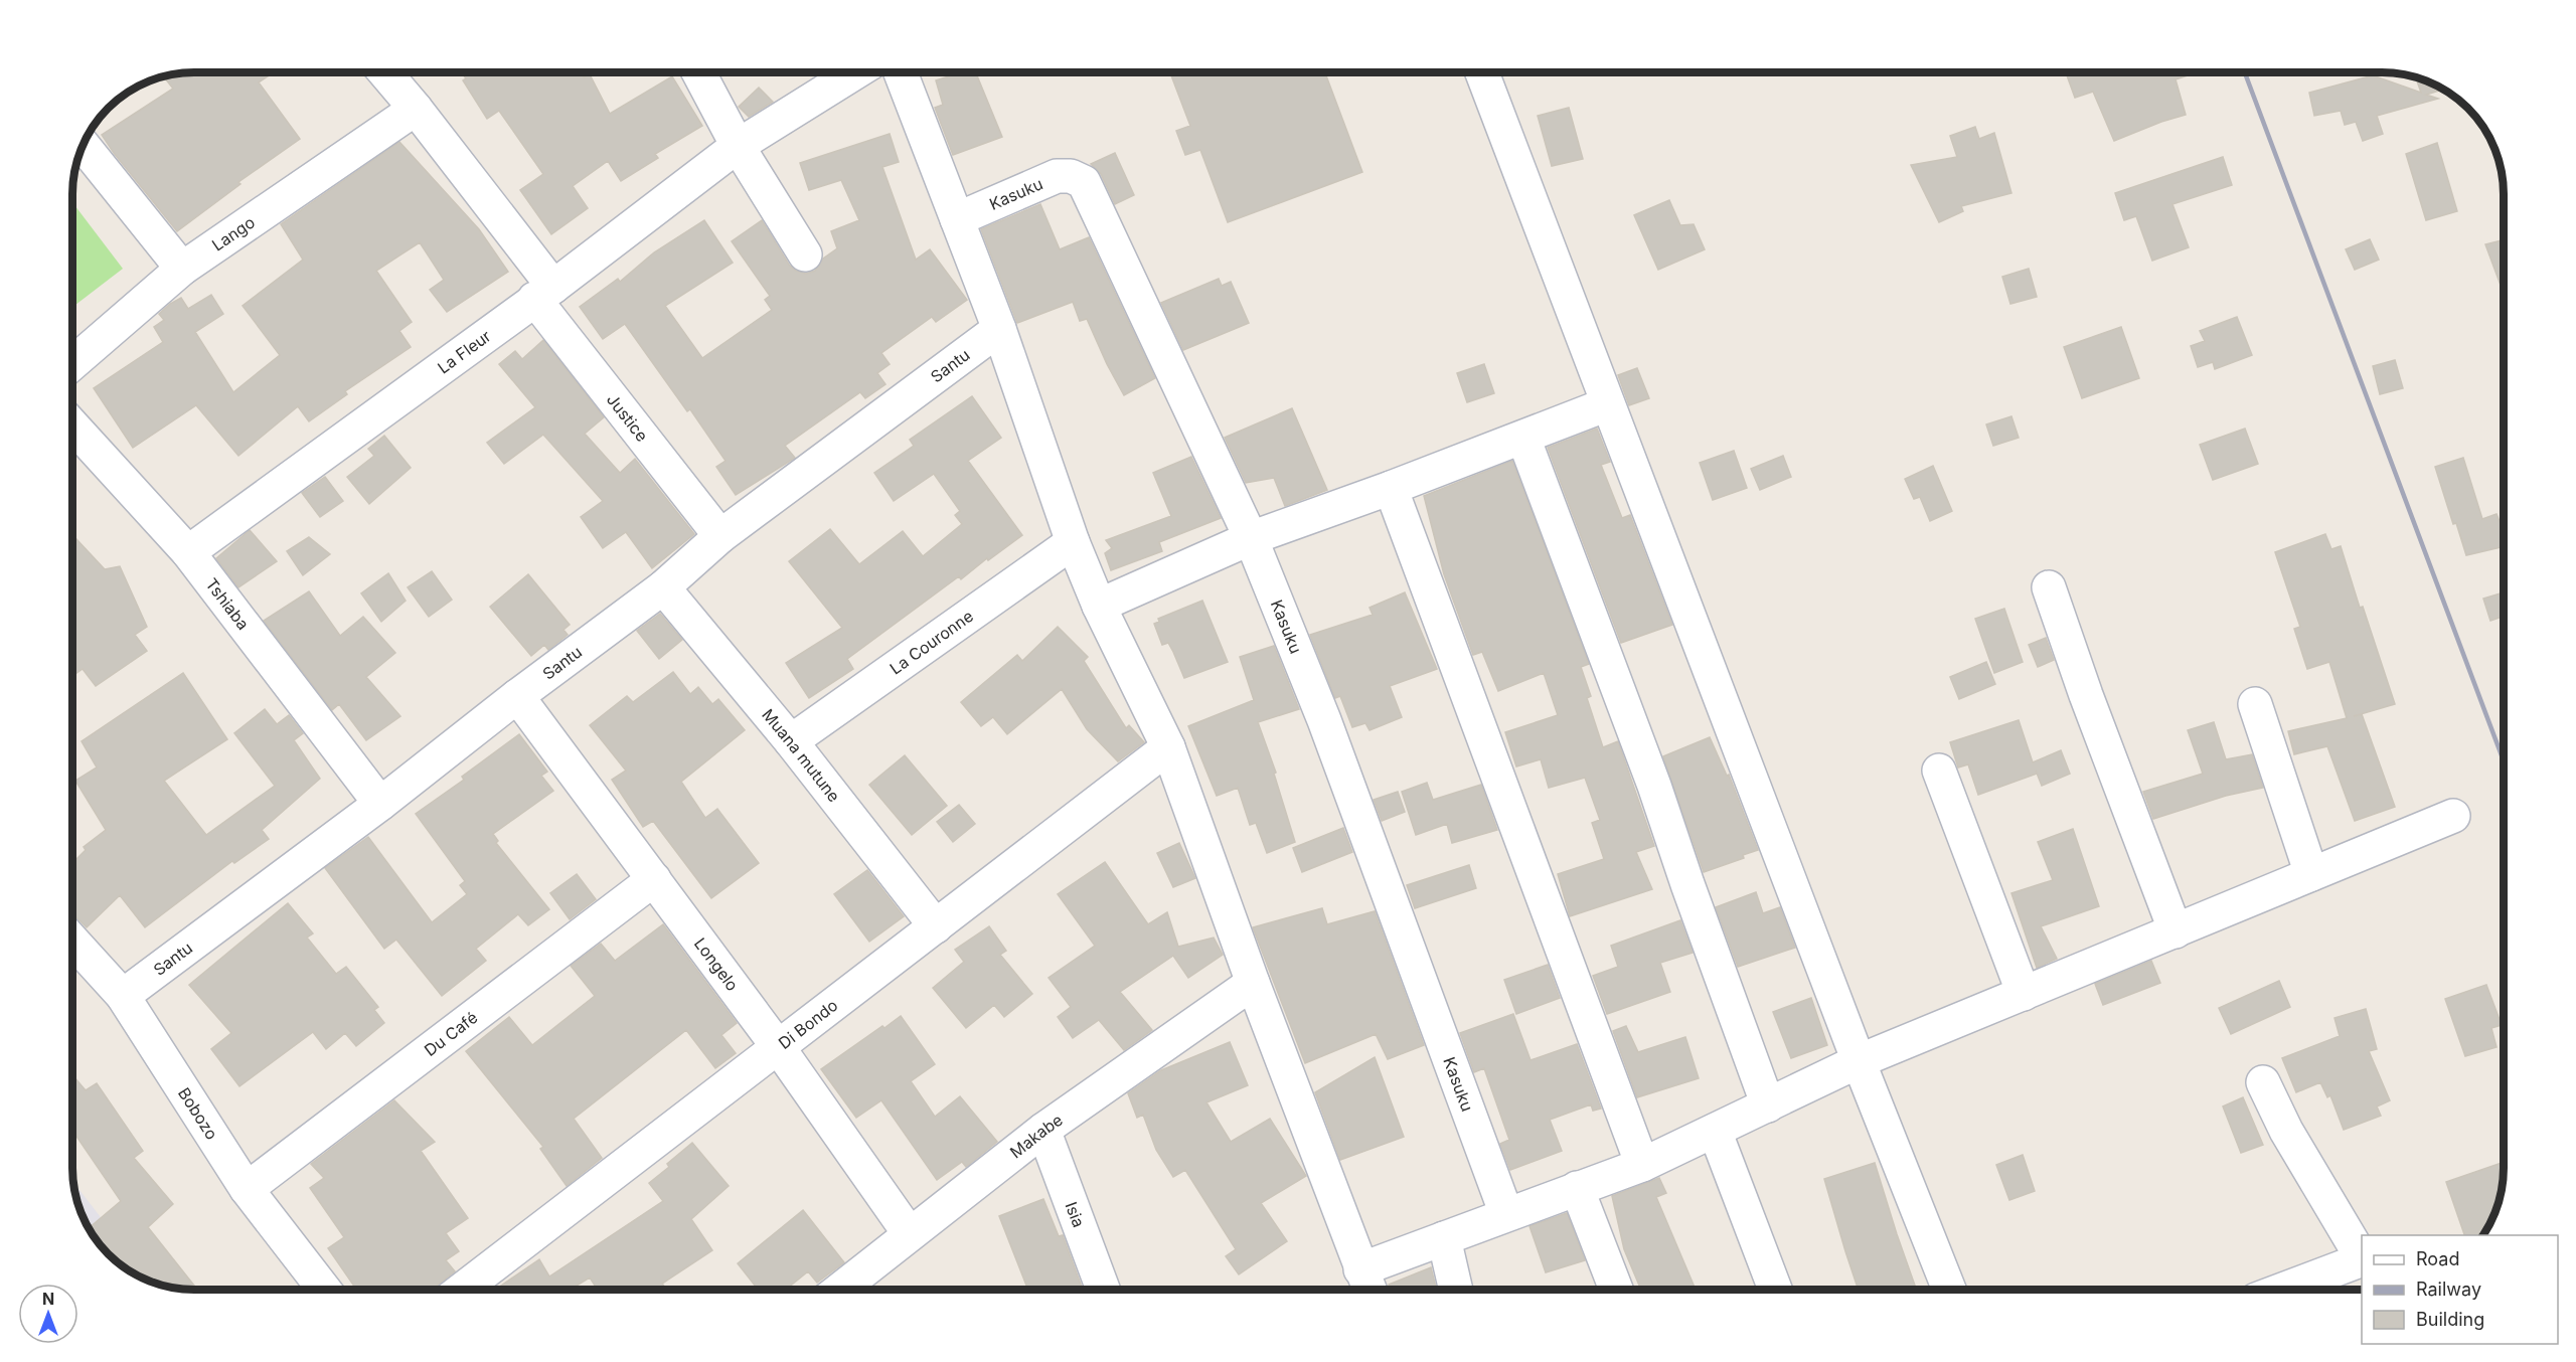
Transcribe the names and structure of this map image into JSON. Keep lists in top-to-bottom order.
{
  "streets": {
    "street": [
      "Kasuku",
      "Lango",
      "La Fleur",
      "Santu",
      "Justice",
      "Tshiaba",
      "La Couronne",
      "Muana mutune",
      "Longelo",
      "Di Bondo",
      "Du Café",
      "Bobozo",
      "Makabe",
      "Isia"
    ]
  },
  "crossings": [
    ["Lango", "Justice"],
    ["La Fleur", "Justice"],
    ["La Fleur", "Tshiaba"],
    ["Santu", "Justice"],
    ["Santu", "Tshiaba"],
    ["Santu", "Muana mutune"],
    ["Santu", "Longelo"],
    ["Santu", "Bobozo"],
    ["La Couronne", "Muana mutune"],
    ["Muana mutune", "Di Bondo"],
    ["Longelo", "Di Bondo"],
    ["Longelo", "Du Café"],
    ["Longelo", "Makabe"],
    ["Du Café", "Bobozo"],
    ["Makabe", "Isia"]
  ],
  "legend": ["Road", "Railway", "Building"],
  "north": "top"
}
